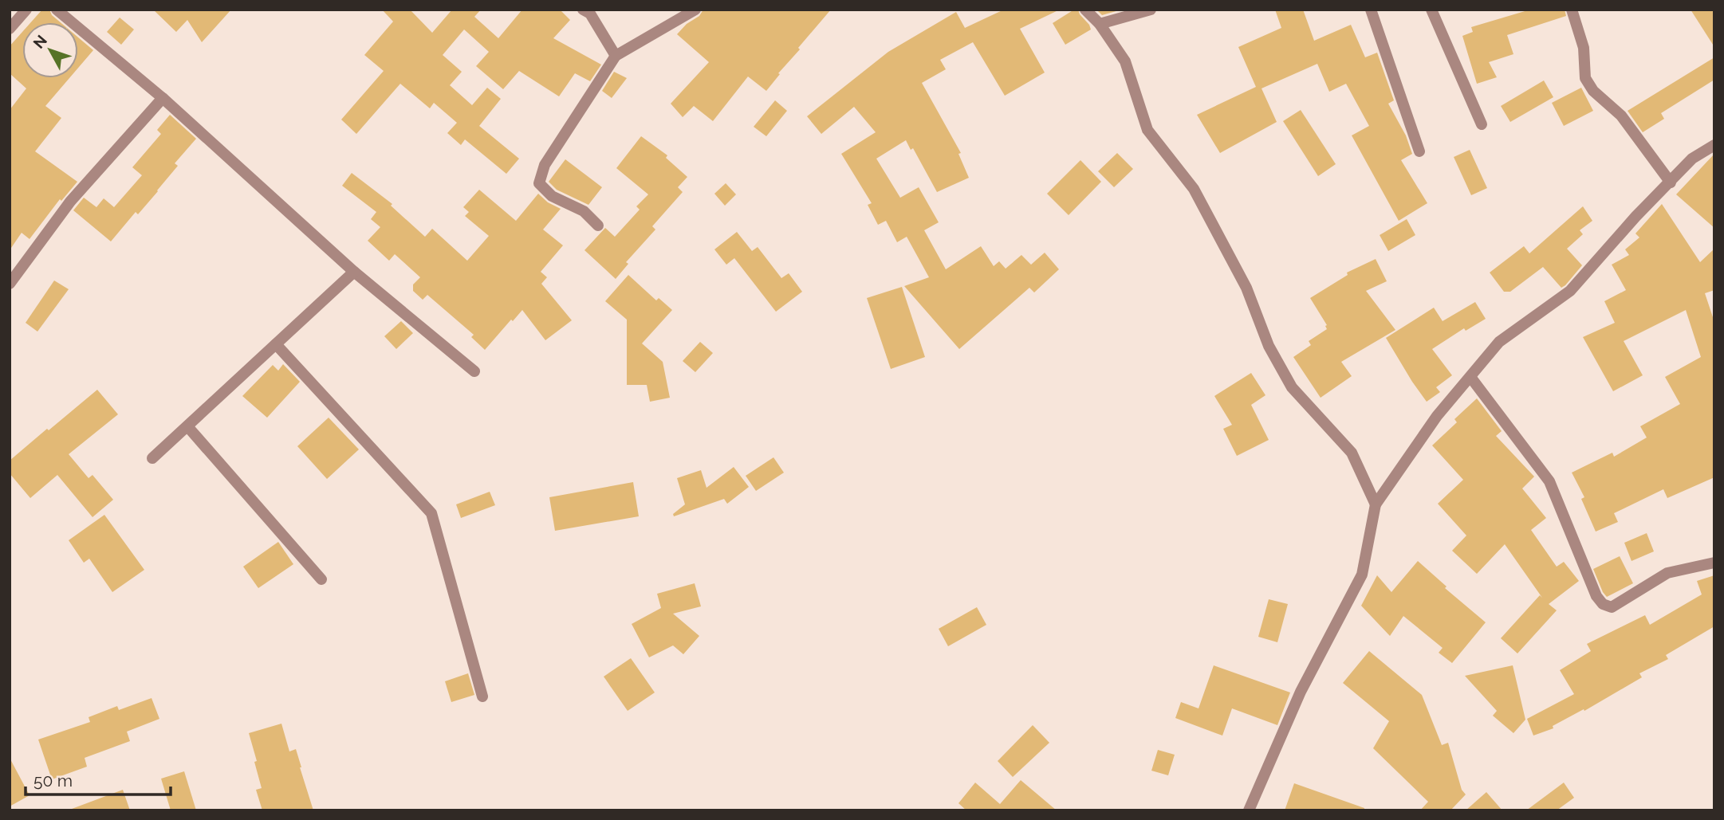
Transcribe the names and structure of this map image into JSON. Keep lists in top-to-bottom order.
{
  "scale_bar": "50 m",
  "north": "top left"
}
